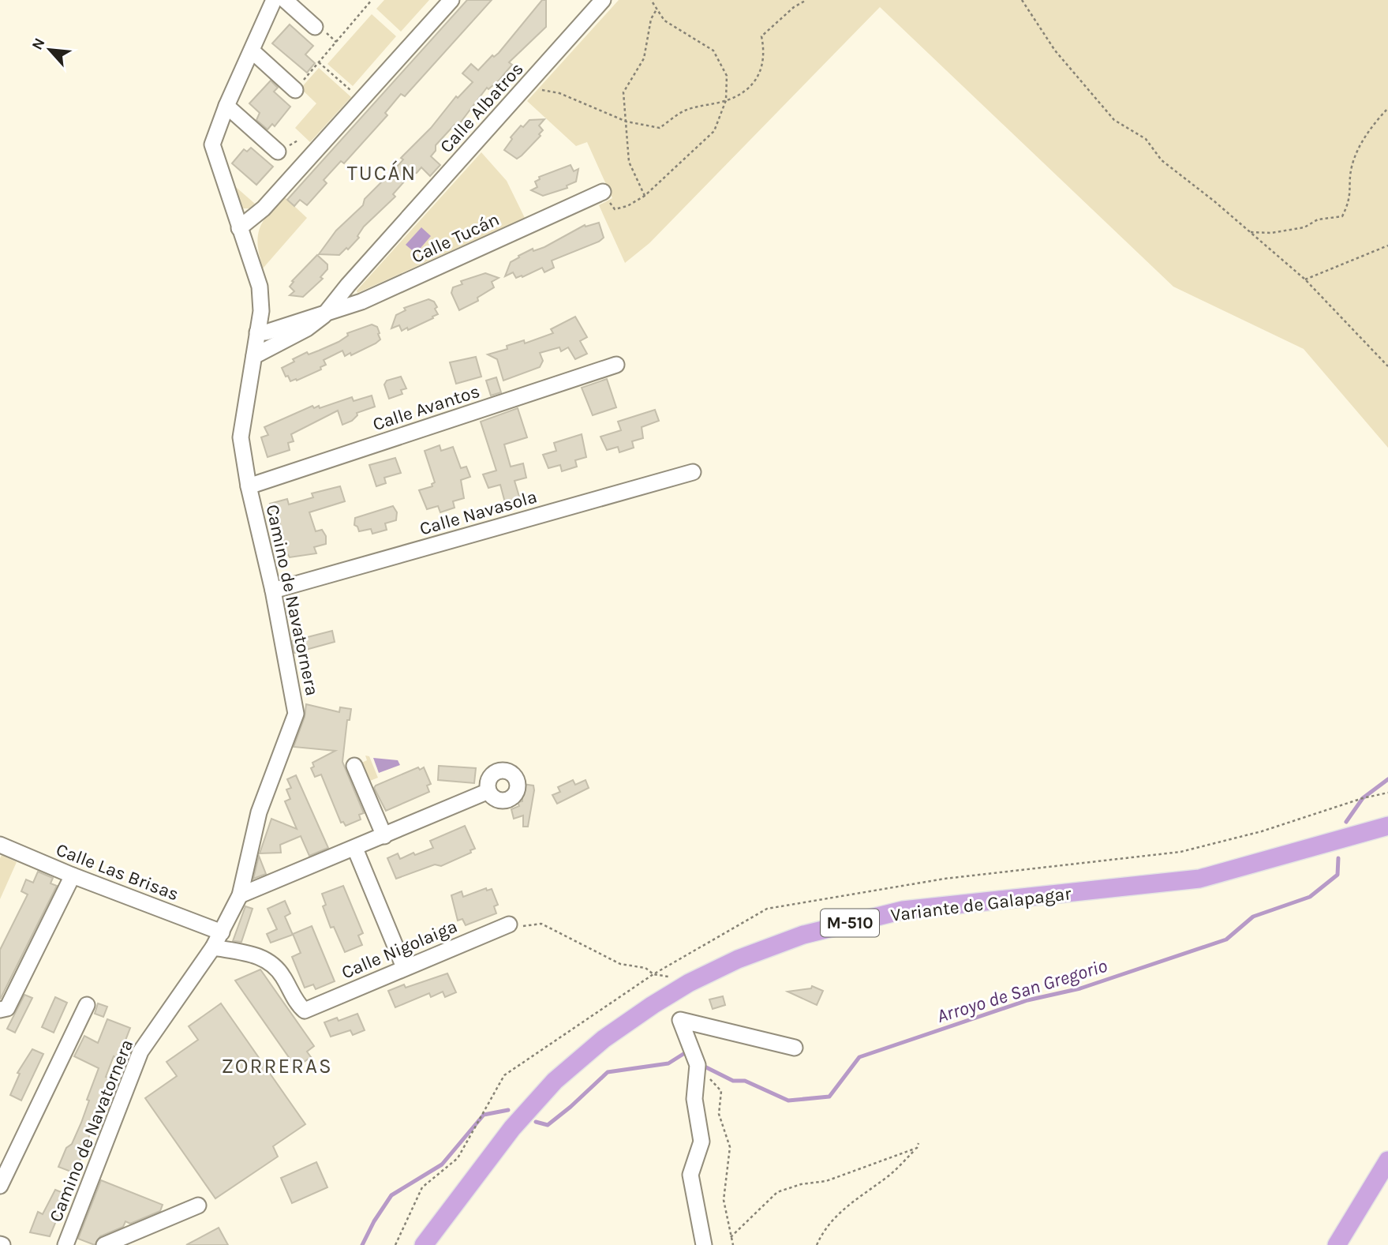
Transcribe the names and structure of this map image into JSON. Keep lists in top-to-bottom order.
{
  "streets": {
    "main road": ["Variante de Galapagar", "M-510"],
    "street": [
      "Calle Albatros",
      "Calle Tucán",
      "Calle Avantos",
      "Calle Navasola",
      "Camino de Navatornera",
      "Calle Las Brisas",
      "Calle Nigolaiga"
    ]
  },
  "crossings": [
    ["Calle Albatros", "Calle Tucán"],
    ["Calle Tucán", "Camino de Navatornera"],
    ["Calle Avantos", "Camino de Navatornera"],
    ["Calle Navasola", "Camino de Navatornera"],
    ["Camino de Navatornera", "Calle Las Brisas"],
    ["Camino de Navatornera", "Calle Nigolaiga"]
  ],
  "districts": ["TUCÁN", "ZORRERAS"],
  "water": ["Arroyo de San Gregorio"],
  "north": "top left"
}
